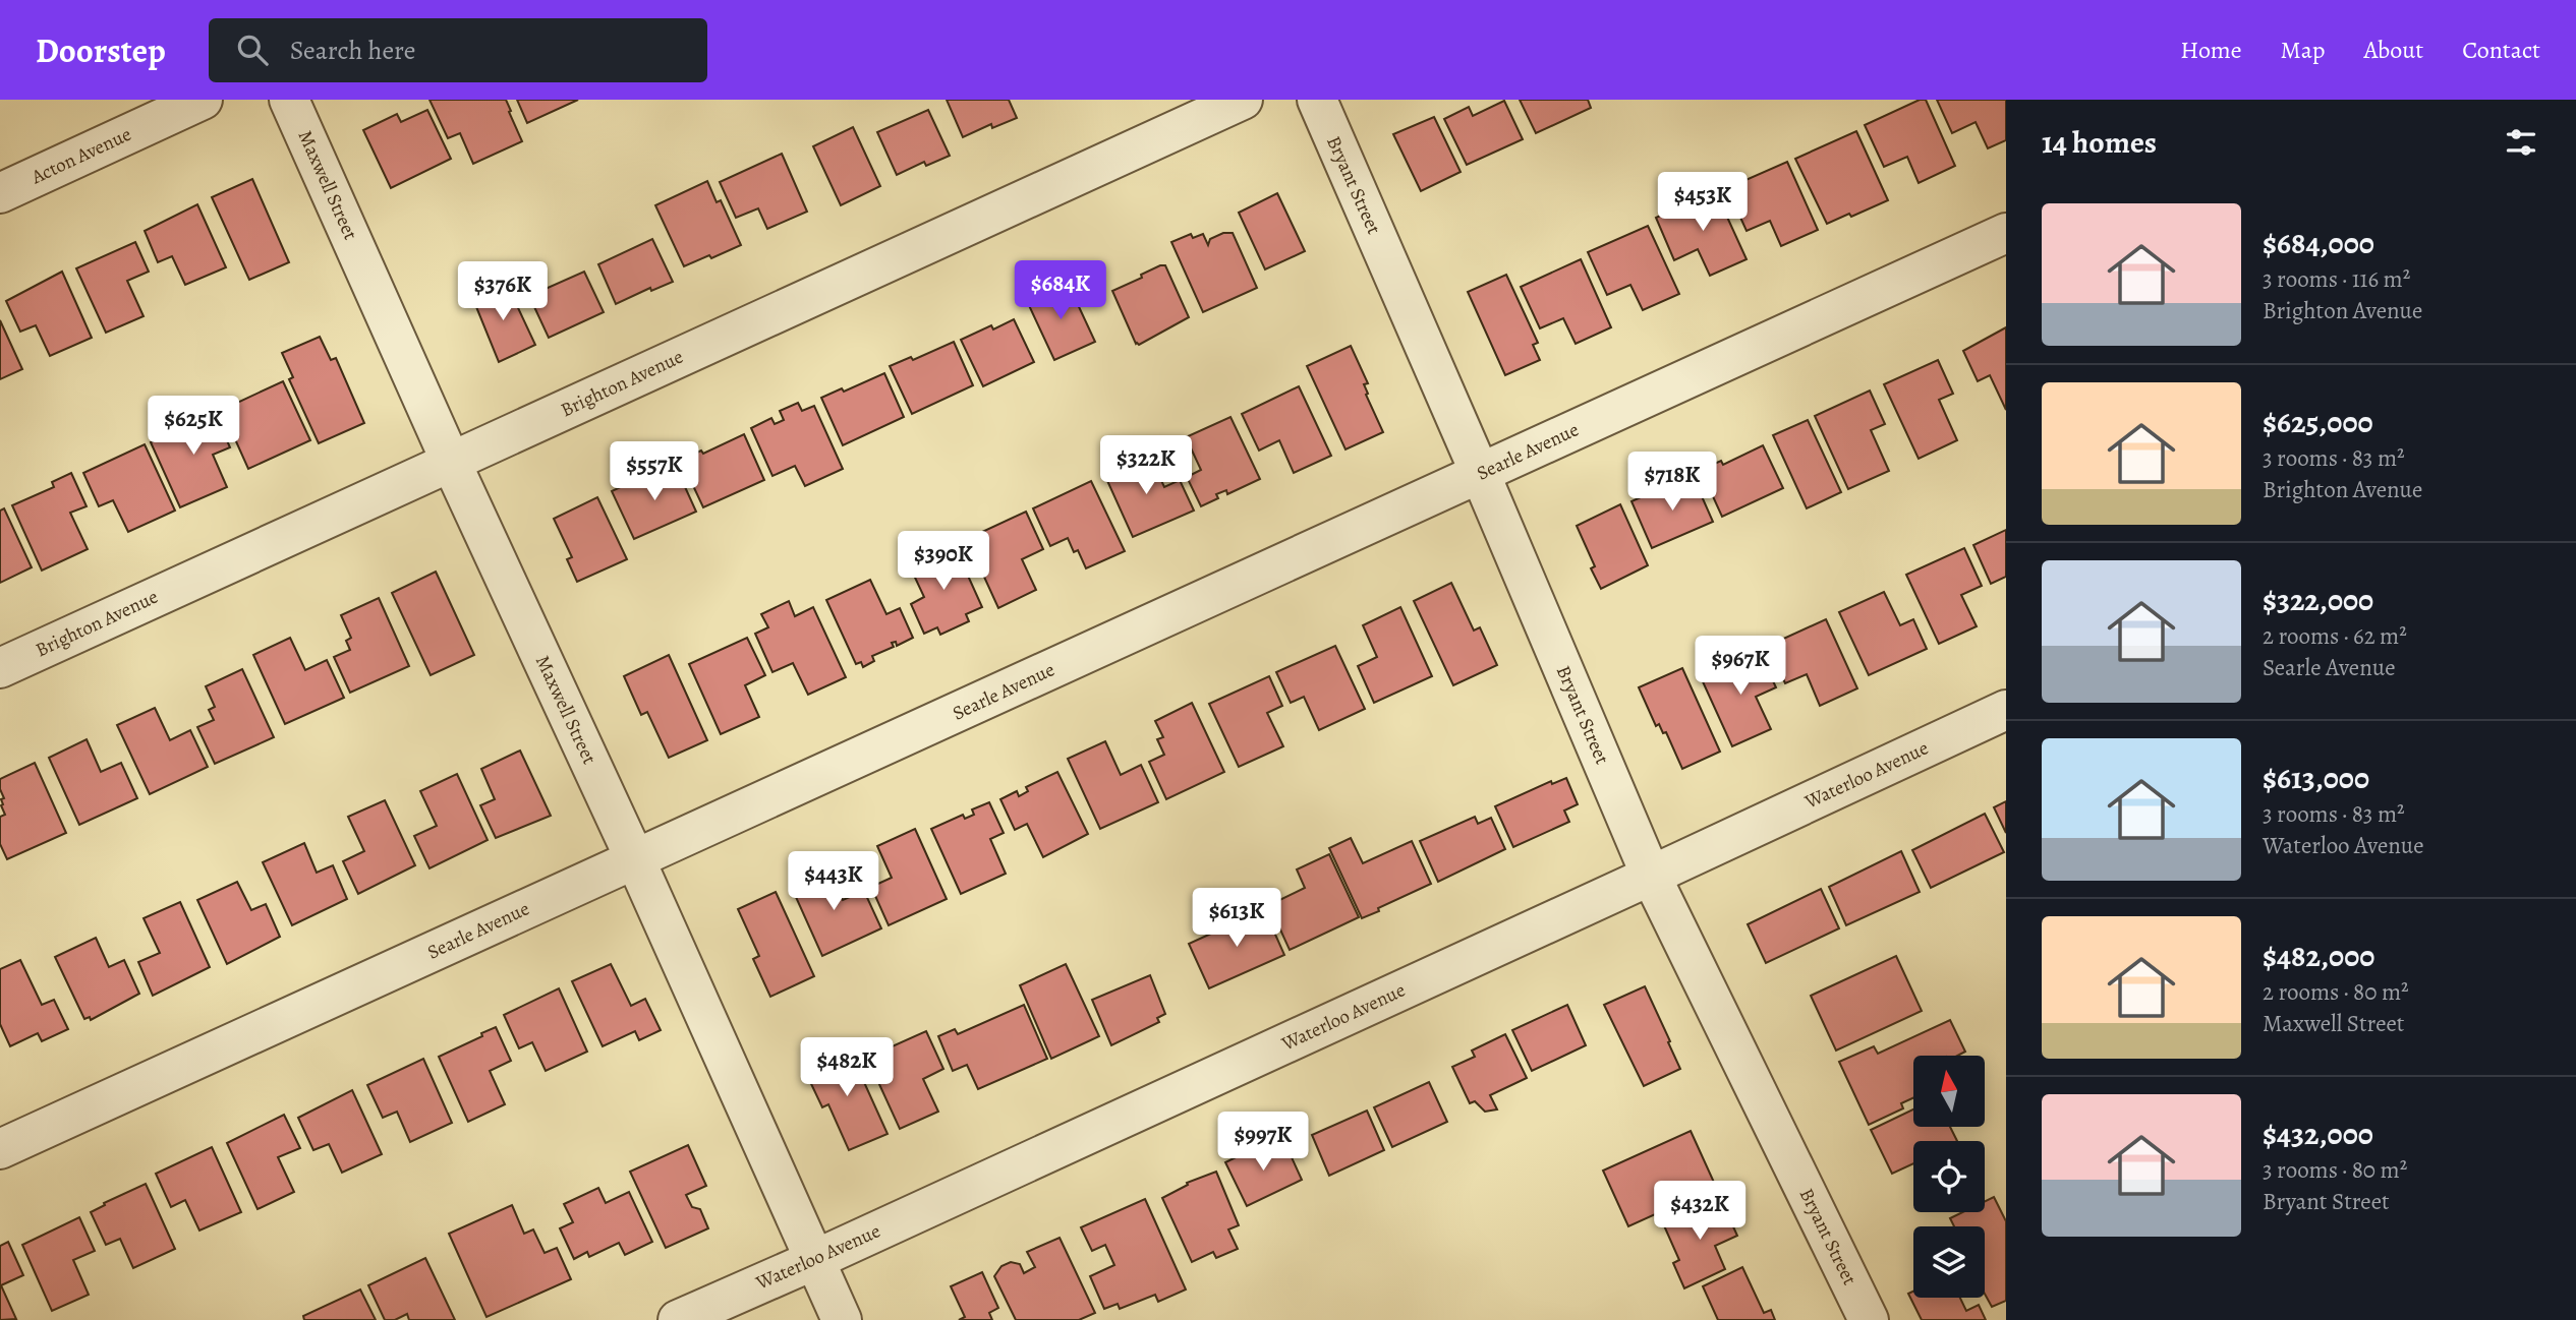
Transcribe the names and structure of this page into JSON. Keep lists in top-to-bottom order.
{
  "streets": {
    "street": [
      "Acton Avenue",
      "Maxwell Street",
      "Bryant Street",
      "Brighton Avenue",
      "Searle Avenue",
      "Waterloo Avenue"
    ]
  },
  "crossings": [
    ["Maxwell Street", "Brighton Avenue"],
    ["Maxwell Street", "Searle Avenue"],
    ["Maxwell Street", "Waterloo Avenue"],
    ["Bryant Street", "Searle Avenue"],
    ["Bryant Street", "Waterloo Avenue"]
  ],
  "north": "top",
  "page": {
    "header": "Doorstep",
    "search": "Search here",
    "nav": [
      "Home",
      "Map",
      "About",
      "Contact"
    ],
    "heading": "14 homes",
    "price": [
      "$453K",
      "$684K",
      "$376K",
      "$625K",
      "$322K",
      "$557K",
      "$718K",
      "$390K",
      "$967K",
      "$443K",
      "$613K",
      "$482K",
      "$997K",
      "$432K"
    ],
    "list": [
      {
        "name": "$684,000",
        "note": "3 rooms · 116 m² · Brighton Avenue"
      },
      {
        "name": "$625,000",
        "note": "3 rooms · 83 m² · Brighton Avenue"
      },
      {
        "name": "$322,000",
        "note": "2 rooms · 62 m² · Searle Avenue"
      },
      {
        "name": "$613,000",
        "note": "3 rooms · 83 m² · Waterloo Avenue"
      },
      {
        "name": "$482,000",
        "note": "2 rooms · 80 m² · Maxwell Street"
      },
      {
        "name": "$432,000",
        "note": "3 rooms · 80 m² · Bryant Street"
      }
    ]
  }
}
